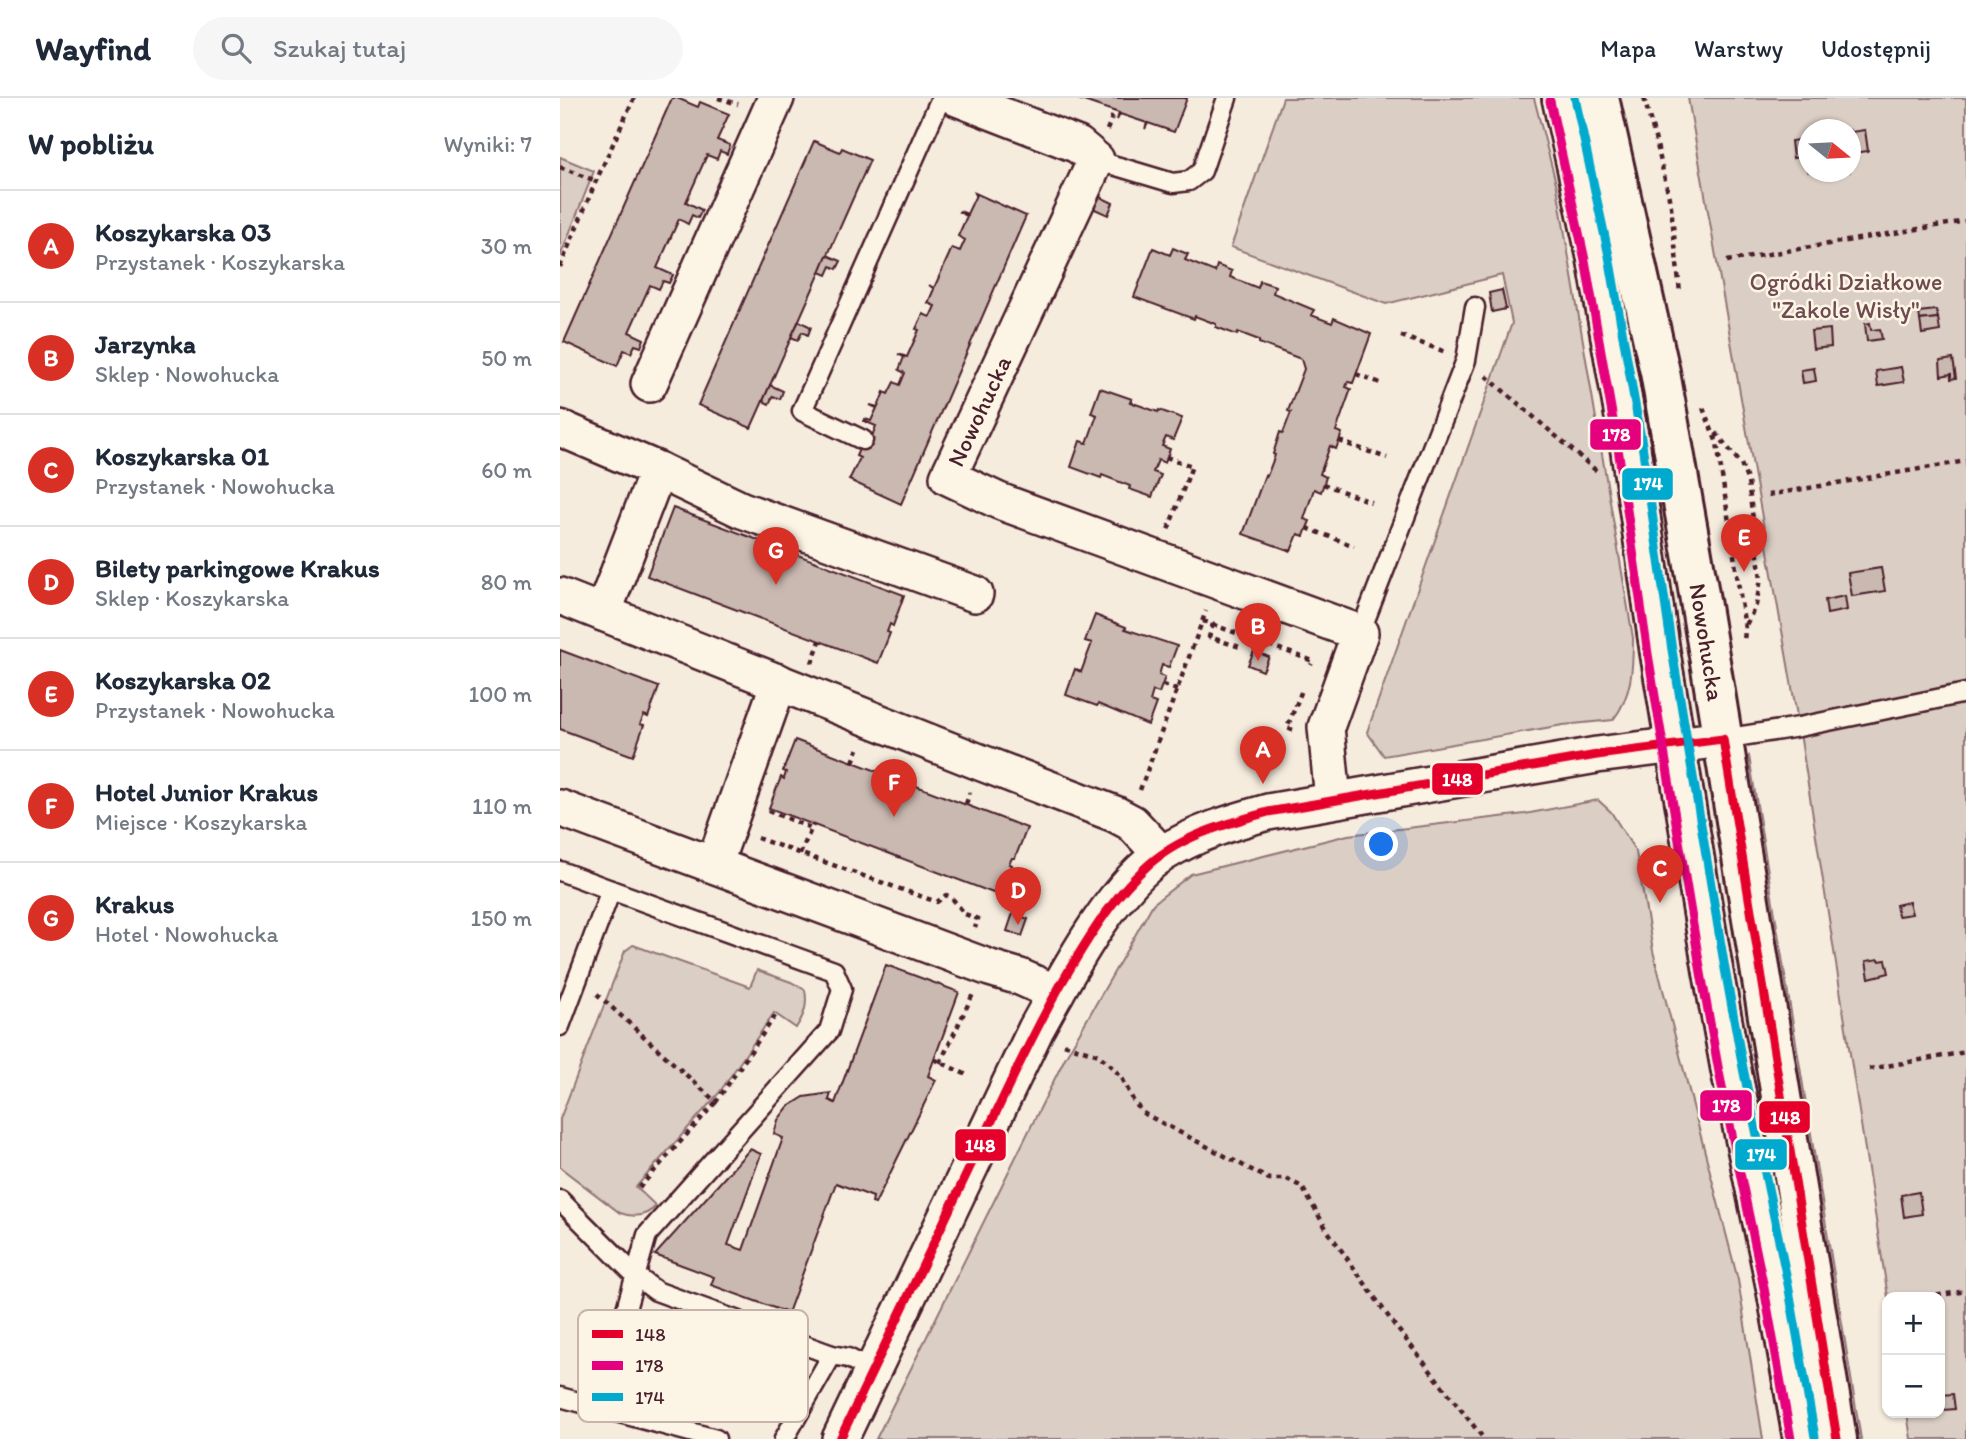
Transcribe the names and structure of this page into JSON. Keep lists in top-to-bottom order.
{
  "streets": {
    "main road": ["Nowohucka"]
  },
  "parks": ["Ogródki Działkowe \"Zakole Wisły\""],
  "lines": ["transit line 174", "transit line 178", "transit line 148"],
  "legend": ["148", "178", "174"],
  "north": "right",
  "page": {
    "header": "Wayfind",
    "search": "Szukaj tutaj",
    "nav": ["Mapa", "Warstwy", "Udostępnij"],
    "heading": ["W pobliżu", "Wyniki: 7"],
    "list": [
      {
        "mark": "A",
        "name": "Koszykarska 03",
        "note": "Przystanek · Koszykarska",
        "value": "30 m"
      },
      {
        "mark": "B",
        "name": "Jarzynka",
        "note": "Sklep · Nowohucka",
        "value": "50 m"
      },
      {
        "mark": "C",
        "name": "Koszykarska 01",
        "note": "Przystanek · Nowohucka",
        "value": "60 m"
      },
      {
        "mark": "D",
        "name": "Bilety parkingowe Krakus",
        "note": "Sklep · Koszykarska",
        "value": "80 m"
      },
      {
        "mark": "E",
        "name": "Koszykarska 02",
        "note": "Przystanek · Nowohucka",
        "value": "100 m"
      },
      {
        "mark": "F",
        "name": "Hotel Junior Krakus",
        "note": "Miejsce · Koszykarska",
        "value": "110 m"
      },
      {
        "mark": "G",
        "name": "Krakus",
        "note": "Hotel · Nowohucka",
        "value": "150 m"
      }
    ],
    "pins": [
      "E",
      "G",
      "B",
      "A",
      "F",
      "C",
      "D"
    ],
    "map_buttons": ["+", "−"]
  }
}
